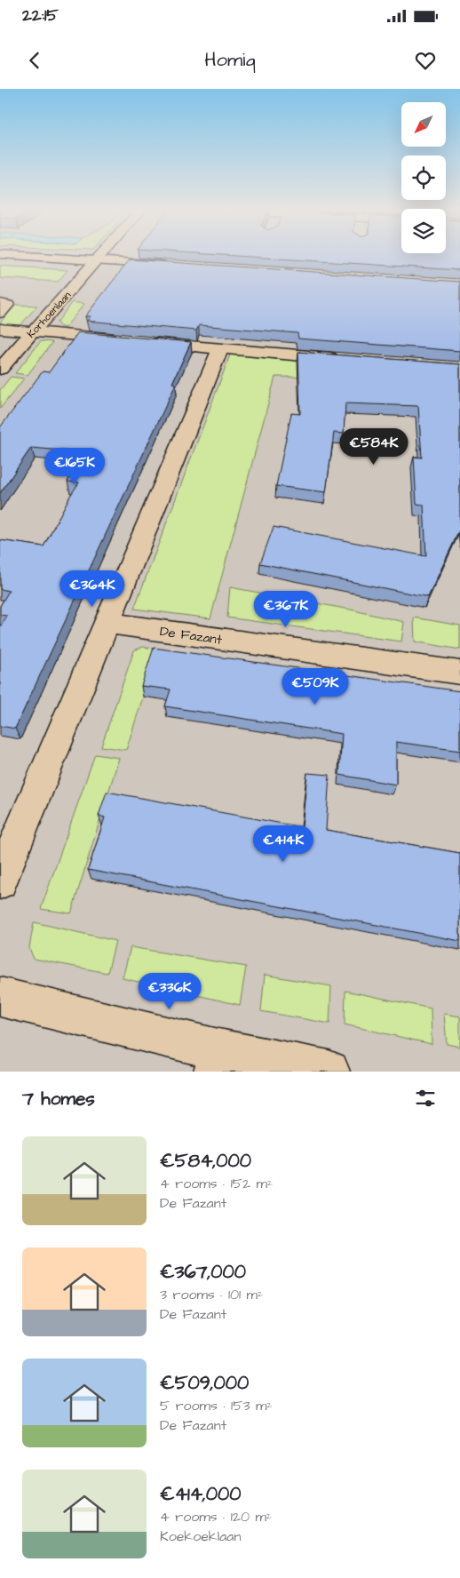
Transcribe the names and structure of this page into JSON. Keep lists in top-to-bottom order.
{
  "streets": {
    "street": ["Korhoenlaan", "De Fazant"]
  },
  "north": "bottom left",
  "page": {
    "status": "22:15",
    "header": "Homiq",
    "price": [
      "€584K",
      "€165K",
      "€364K",
      "€367K",
      "€509K",
      "€414K",
      "€336K"
    ],
    "heading": "7 homes",
    "list": [
      {
        "name": "€584,000",
        "note": "4 rooms · 152 m² · De Fazant"
      },
      {
        "name": "€367,000",
        "note": "3 rooms · 101 m² · De Fazant"
      },
      {
        "name": "€509,000",
        "note": "5 rooms · 153 m² · De Fazant"
      },
      {
        "name": "€414,000",
        "note": "4 rooms · 120 m² · Koekoeklaan"
      }
    ]
  }
}
